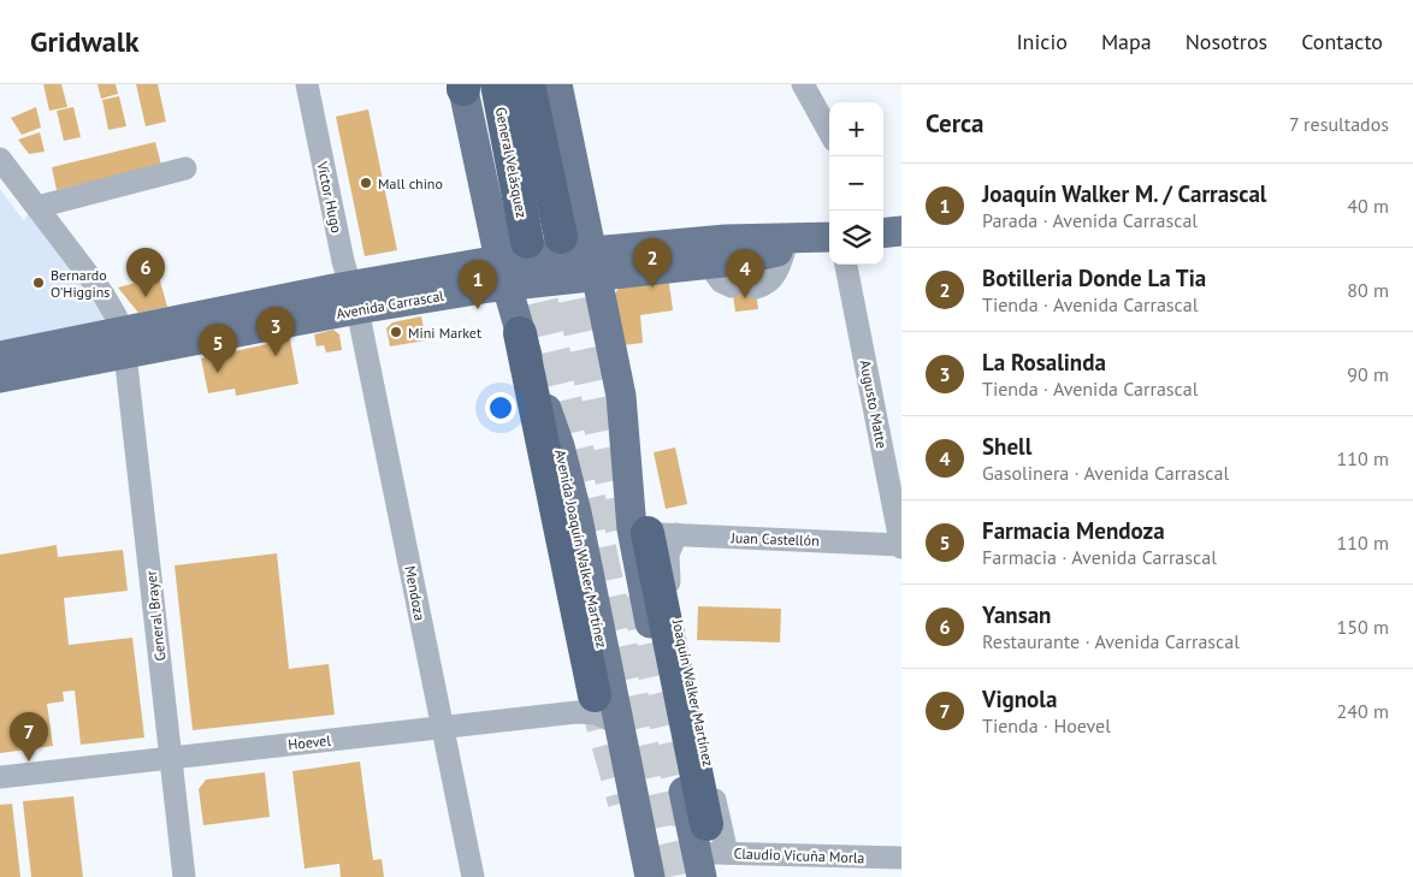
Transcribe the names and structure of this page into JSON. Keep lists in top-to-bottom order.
{
  "streets": {
    "highway": ["General Velásquez"],
    "main road": ["Avenida Carrascal", "Avenida Joaquín Walker Martínez"],
    "street": [
      "Víctor Hugo",
      "Augusto Matte",
      "Juan Castellón",
      "Mendoza",
      "General Brayer",
      "Joaquín Walker Martínez",
      "Hoevel",
      "Claudio Vicuña Morla"
    ]
  },
  "crossings": [
    ["Víctor Hugo", "Avenida Carrascal"],
    ["Víctor Hugo", "Mendoza"],
    ["Avenida Carrascal", "Avenida Joaquín Walker Martínez"],
    ["Avenida Carrascal", "Mendoza"],
    ["Avenida Carrascal", "General Brayer"],
    ["Augusto Matte", "Juan Castellón"],
    ["Juan Castellón", "Joaquín Walker Martínez"],
    ["Avenida Joaquín Walker Martínez", "Hoevel"],
    ["Mendoza", "Hoevel"],
    ["General Brayer", "Hoevel"],
    ["Joaquín Walker Martínez", "Claudio Vicuña Morla"]
  ],
  "places": ["Mall chino", "Bernardo O'Higgins", "Mini Market"],
  "page": {
    "header": "Gridwalk",
    "nav": [
      "Inicio",
      "Mapa",
      "Nosotros",
      "Contacto"
    ],
    "heading": ["Cerca", "7 resultados"],
    "map_buttons": ["+", "−"],
    "list": [
      {
        "mark": "1",
        "name": "Joaquín Walker M. / Carrascal",
        "note": "Parada · Avenida Carrascal",
        "value": "40 m"
      },
      {
        "mark": "2",
        "name": "Botilleria Donde La Tia",
        "note": "Tienda · Avenida Carrascal",
        "value": "80 m"
      },
      {
        "mark": "3",
        "name": "La Rosalinda",
        "note": "Tienda · Avenida Carrascal",
        "value": "90 m"
      },
      {
        "mark": "4",
        "name": "Shell",
        "note": "Gasolinera · Avenida Carrascal",
        "value": "110 m"
      },
      {
        "mark": "5",
        "name": "Farmacia Mendoza",
        "note": "Farmacia · Avenida Carrascal",
        "value": "110 m"
      },
      {
        "mark": "6",
        "name": "Yansan",
        "note": "Restaurante · Avenida Carrascal",
        "value": "150 m"
      },
      {
        "mark": "7",
        "name": "Vignola",
        "note": "Tienda · Hoevel",
        "value": "240 m"
      }
    ],
    "pins": [
      "2",
      "6",
      "4",
      "1",
      "3",
      "5",
      "7"
    ]
  }
}
